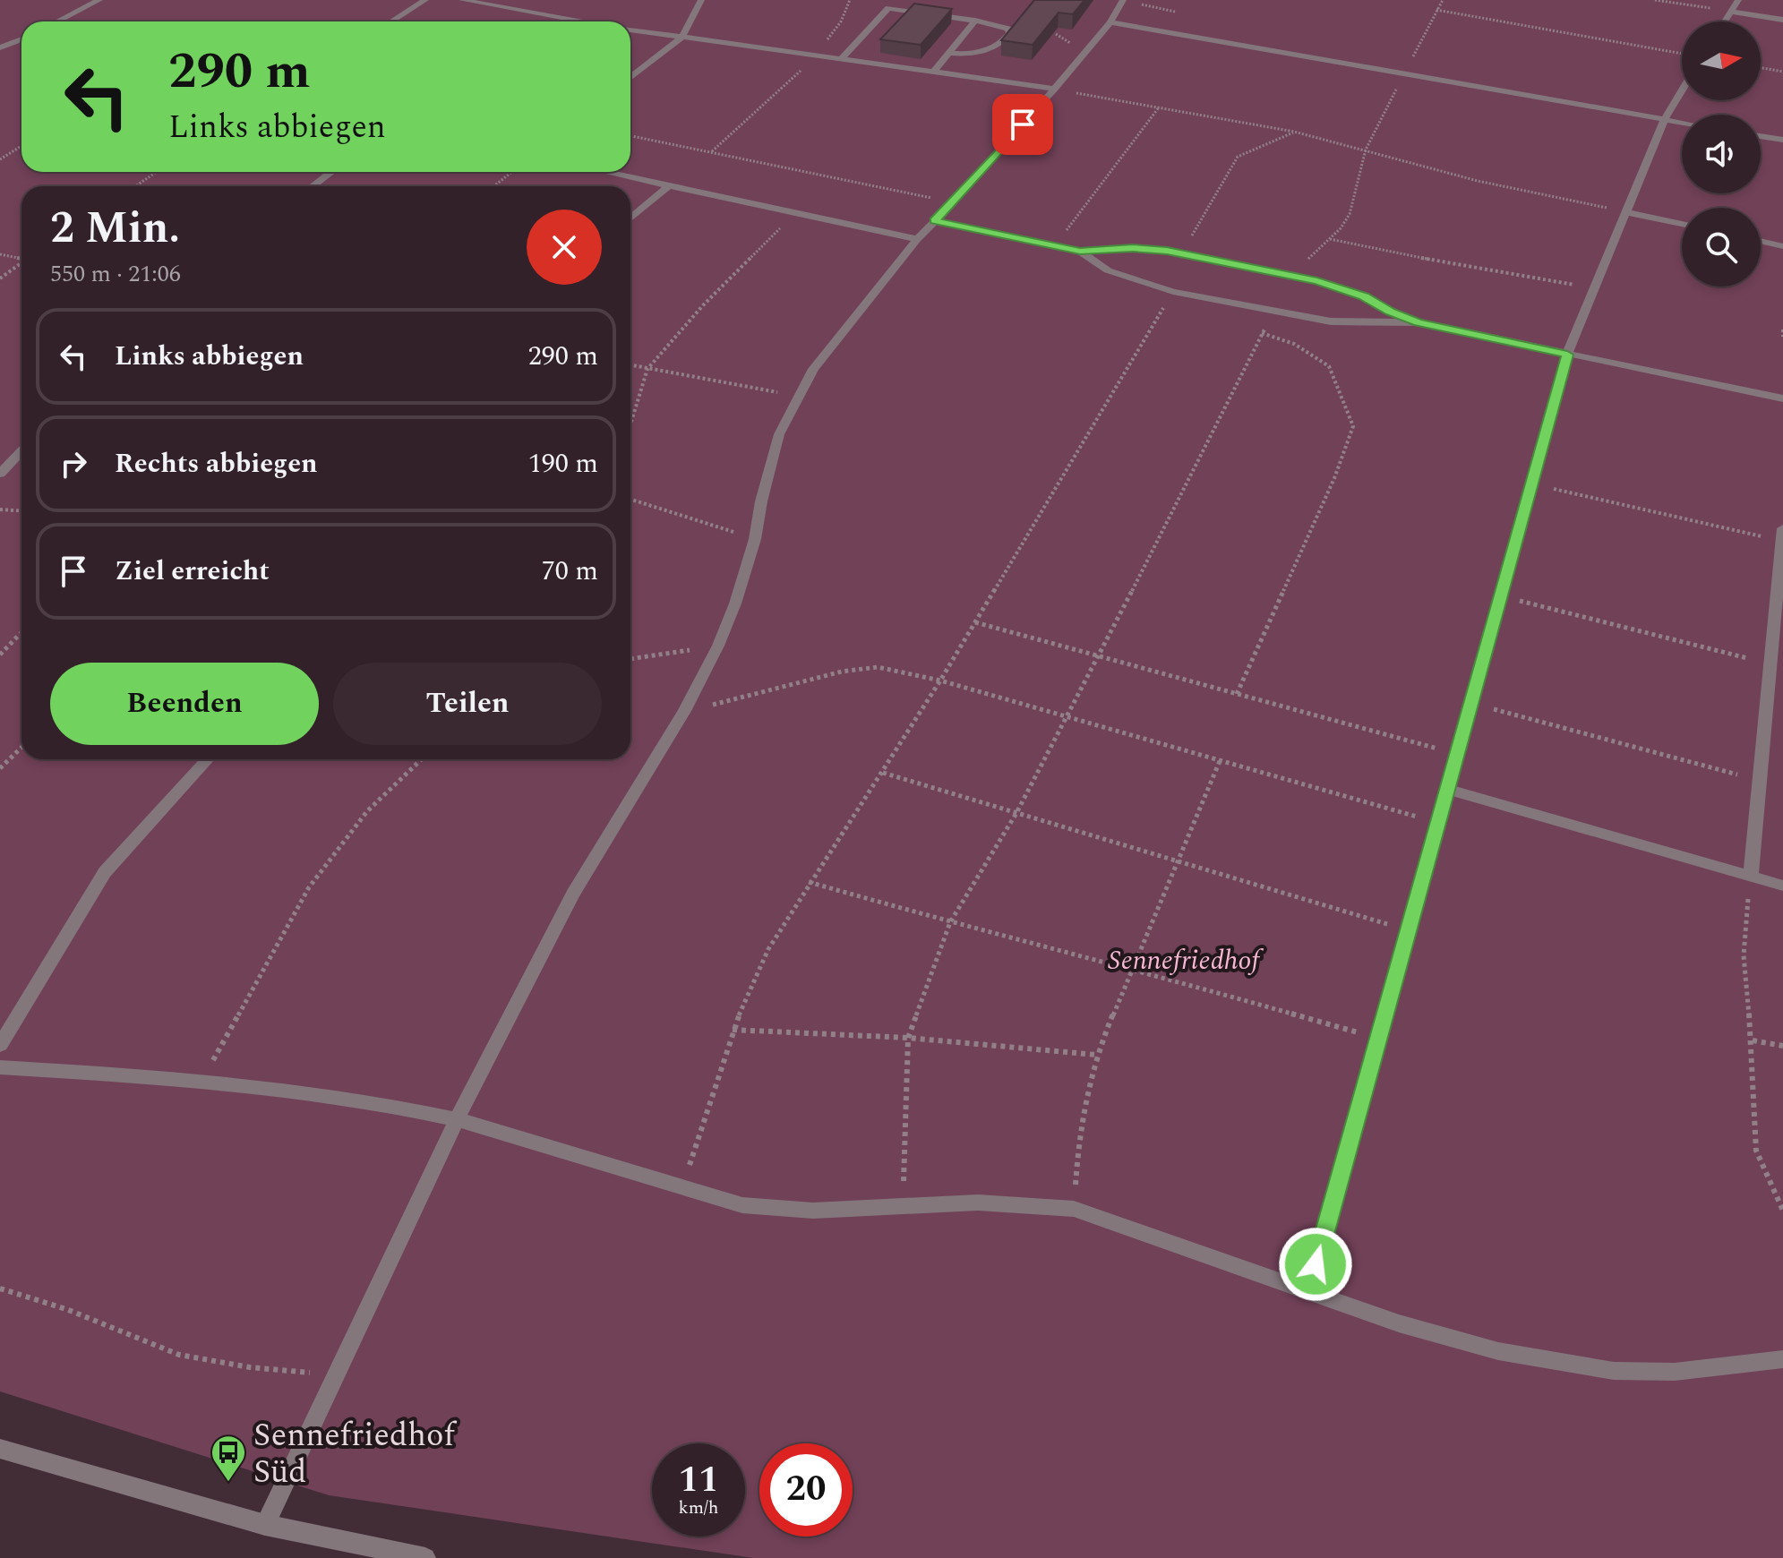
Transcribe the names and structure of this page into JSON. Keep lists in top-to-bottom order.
{
  "parks": ["Sennefriedhof"],
  "places": {
    "bus stop": ["Sennefriedhof Süd"]
  },
  "north": "right",
  "page": {
    "turn": ["290 m", "Links abbiegen"],
    "heading": ["2 Min.", "550 m · 21:06"],
    "list": [
      {
        "name": "Links abbiegen",
        "value": "290 m"
      },
      {
        "name": "Rechts abbiegen",
        "value": "190 m"
      },
      {
        "name": "Ziel erreicht",
        "value": "70 m"
      }
    ],
    "buttons": ["Beenden", "Teilen"],
    "speed": "11 km/h",
    "limit": "20"
  }
}
